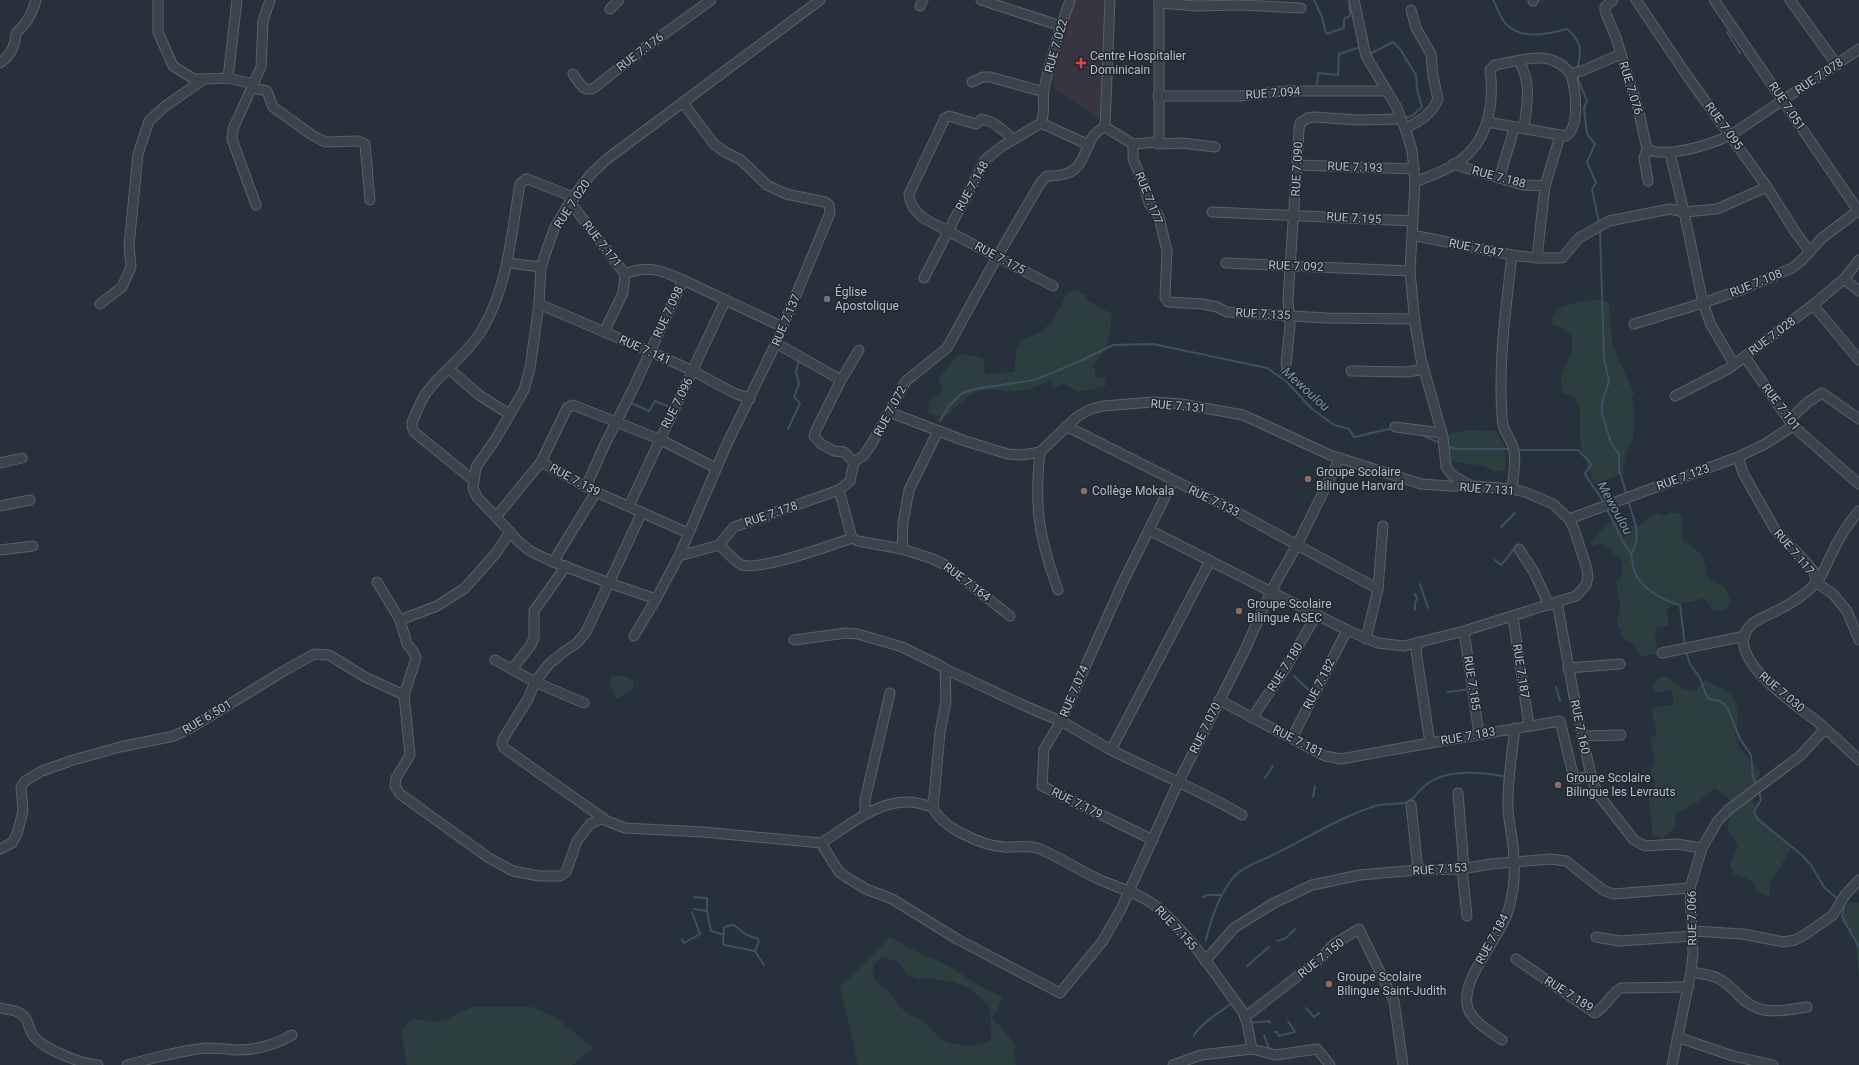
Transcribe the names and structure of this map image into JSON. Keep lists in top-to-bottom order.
{
  "streets": {
    "street": [
      "RUE 7.022",
      "RUE 7.176",
      "RUE 7.078",
      "RUE 7.076",
      "RUE 7.094",
      "RUE 7.051",
      "RUE 7.095",
      "RUE 7.193",
      "RUE 7.090",
      "RUE 7.188",
      "RUE 7.148",
      "RUE 7.177",
      "RUE 7.020",
      "RUE 7.195",
      "RUE 7.171",
      "RUE 7.047",
      "RUE 7.175",
      "RUE 7.092",
      "RUE 7.108",
      "RUE 7.098",
      "RUE 7.135",
      "RUE 7.137",
      "RUE 7.028",
      "RUE 7.141",
      "RUE 7.096",
      "RUE 7.131",
      "RUE 7.101",
      "RUE 7.072",
      "RUE 7.123",
      "RUE 7.139",
      "RUE 7.133",
      "RUE 7.178",
      "RUE 7.117",
      "RUE 7.164",
      "RUE 7.180",
      "RUE 7.187",
      "RUE 7.185",
      "RUE 7.182",
      "RUE 7.074",
      "RUE 7.030",
      "RUE 6.501",
      "RUE 7.160",
      "RUE 7.070",
      "RUE 7.183",
      "RUE 7.181",
      "RUE 7.179",
      "RUE 7.153",
      "RUE 7.066",
      "RUE 7.155",
      "RUE 7.184",
      "RUE 7.150",
      "RUE 7.189"
    ]
  },
  "crossings": [
    ["RUE 7.078", "RUE 7.076"],
    ["RUE 7.078", "RUE 7.051"],
    ["RUE 7.078", "RUE 7.095"],
    ["RUE 7.051", "RUE 7.108"],
    ["RUE 7.095", "RUE 7.047"],
    ["RUE 7.095", "RUE 7.108"],
    ["RUE 7.193", "RUE 7.090"],
    ["RUE 7.090", "RUE 7.195"],
    ["RUE 7.090", "RUE 7.092"],
    ["RUE 7.090", "RUE 7.135"],
    ["RUE 7.148", "RUE 7.175"],
    ["RUE 7.177", "RUE 7.135"],
    ["RUE 7.020", "RUE 7.171"],
    ["RUE 7.020", "RUE 7.137"],
    ["RUE 7.020", "RUE 7.141"],
    ["RUE 7.171", "RUE 7.141"],
    ["RUE 7.175", "RUE 7.072"],
    ["RUE 7.098", "RUE 7.137"],
    ["RUE 7.098", "RUE 7.141"],
    ["RUE 7.098", "RUE 7.096"],
    ["RUE 7.098", "RUE 7.139"],
    ["RUE 7.137", "RUE 7.141"],
    ["RUE 7.137", "RUE 7.139"],
    ["RUE 7.028", "RUE 7.101"],
    ["RUE 7.141", "RUE 7.096"],
    ["RUE 7.096", "RUE 7.139"],
    ["RUE 7.131", "RUE 7.123"],
    ["RUE 7.131", "RUE 7.133"],
    ["RUE 7.131", "RUE 7.180"],
    ["RUE 7.131", "RUE 7.187"],
    ["RUE 7.131", "RUE 7.185"],
    ["RUE 7.131", "RUE 7.182"],
    ["RUE 7.131", "RUE 7.074"],
    ["RUE 7.131", "RUE 7.160"],
    ["RUE 7.131", "RUE 7.070"],
    ["RUE 7.131", "RUE 7.183"],
    ["RUE 7.101", "RUE 7.123"],
    ["RUE 7.123", "RUE 7.117"],
    ["RUE 7.133", "RUE 7.074"],
    ["RUE 7.133", "RUE 7.070"],
    ["RUE 7.180", "RUE 7.181"],
    ["RUE 7.187", "RUE 7.183"],
    ["RUE 7.185", "RUE 7.183"],
    ["RUE 7.182", "RUE 7.181"],
    ["RUE 7.074", "RUE 7.070"],
    ["RUE 7.074", "RUE 7.179"],
    ["RUE 7.030", "RUE 7.066"],
    ["RUE 7.160", "RUE 7.183"],
    ["RUE 7.160", "RUE 7.066"],
    ["RUE 7.070", "RUE 7.181"],
    ["RUE 7.070", "RUE 7.179"],
    ["RUE 7.070", "RUE 7.155"],
    ["RUE 7.183", "RUE 7.181"],
    ["RUE 7.183", "RUE 7.184"],
    ["RUE 7.153", "RUE 7.066"],
    ["RUE 7.153", "RUE 7.155"],
    ["RUE 7.153", "RUE 7.184"],
    ["RUE 7.066", "RUE 7.189"],
    ["RUE 7.155", "RUE 7.150"]
  ],
  "water": ["Mewoulou"],
  "places": {
    "health": ["Centre Hospitalier Dominicain"],
    "other": [
      "Église Apostolique",
      "Groupe Scolaire Bilingue Harvard",
      "Collège Mokala",
      "Groupe Scolaire Bilingue ASEC",
      "Groupe Scolaire Bilingue les Levrauts",
      "Groupe Scolaire Bilingue Saint-Judith"
    ]
  }
}
